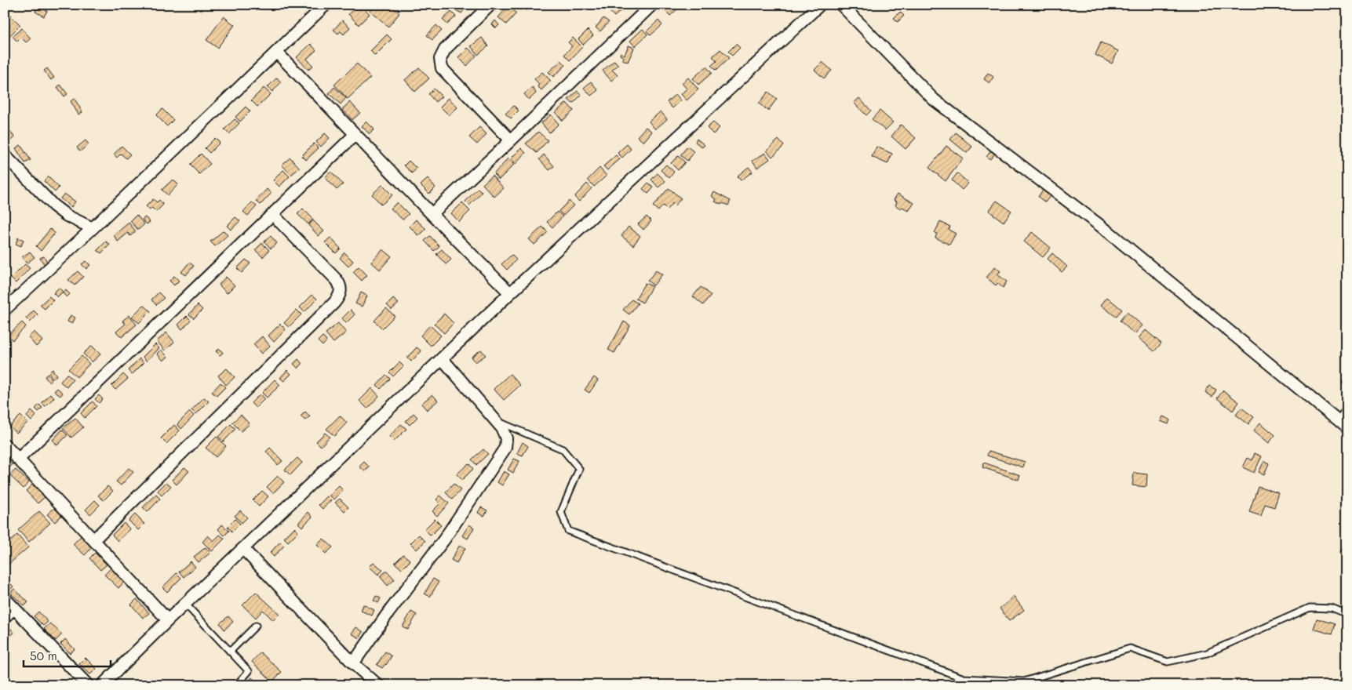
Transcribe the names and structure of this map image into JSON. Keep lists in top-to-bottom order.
{
  "scale_bar": "50 m"
}
